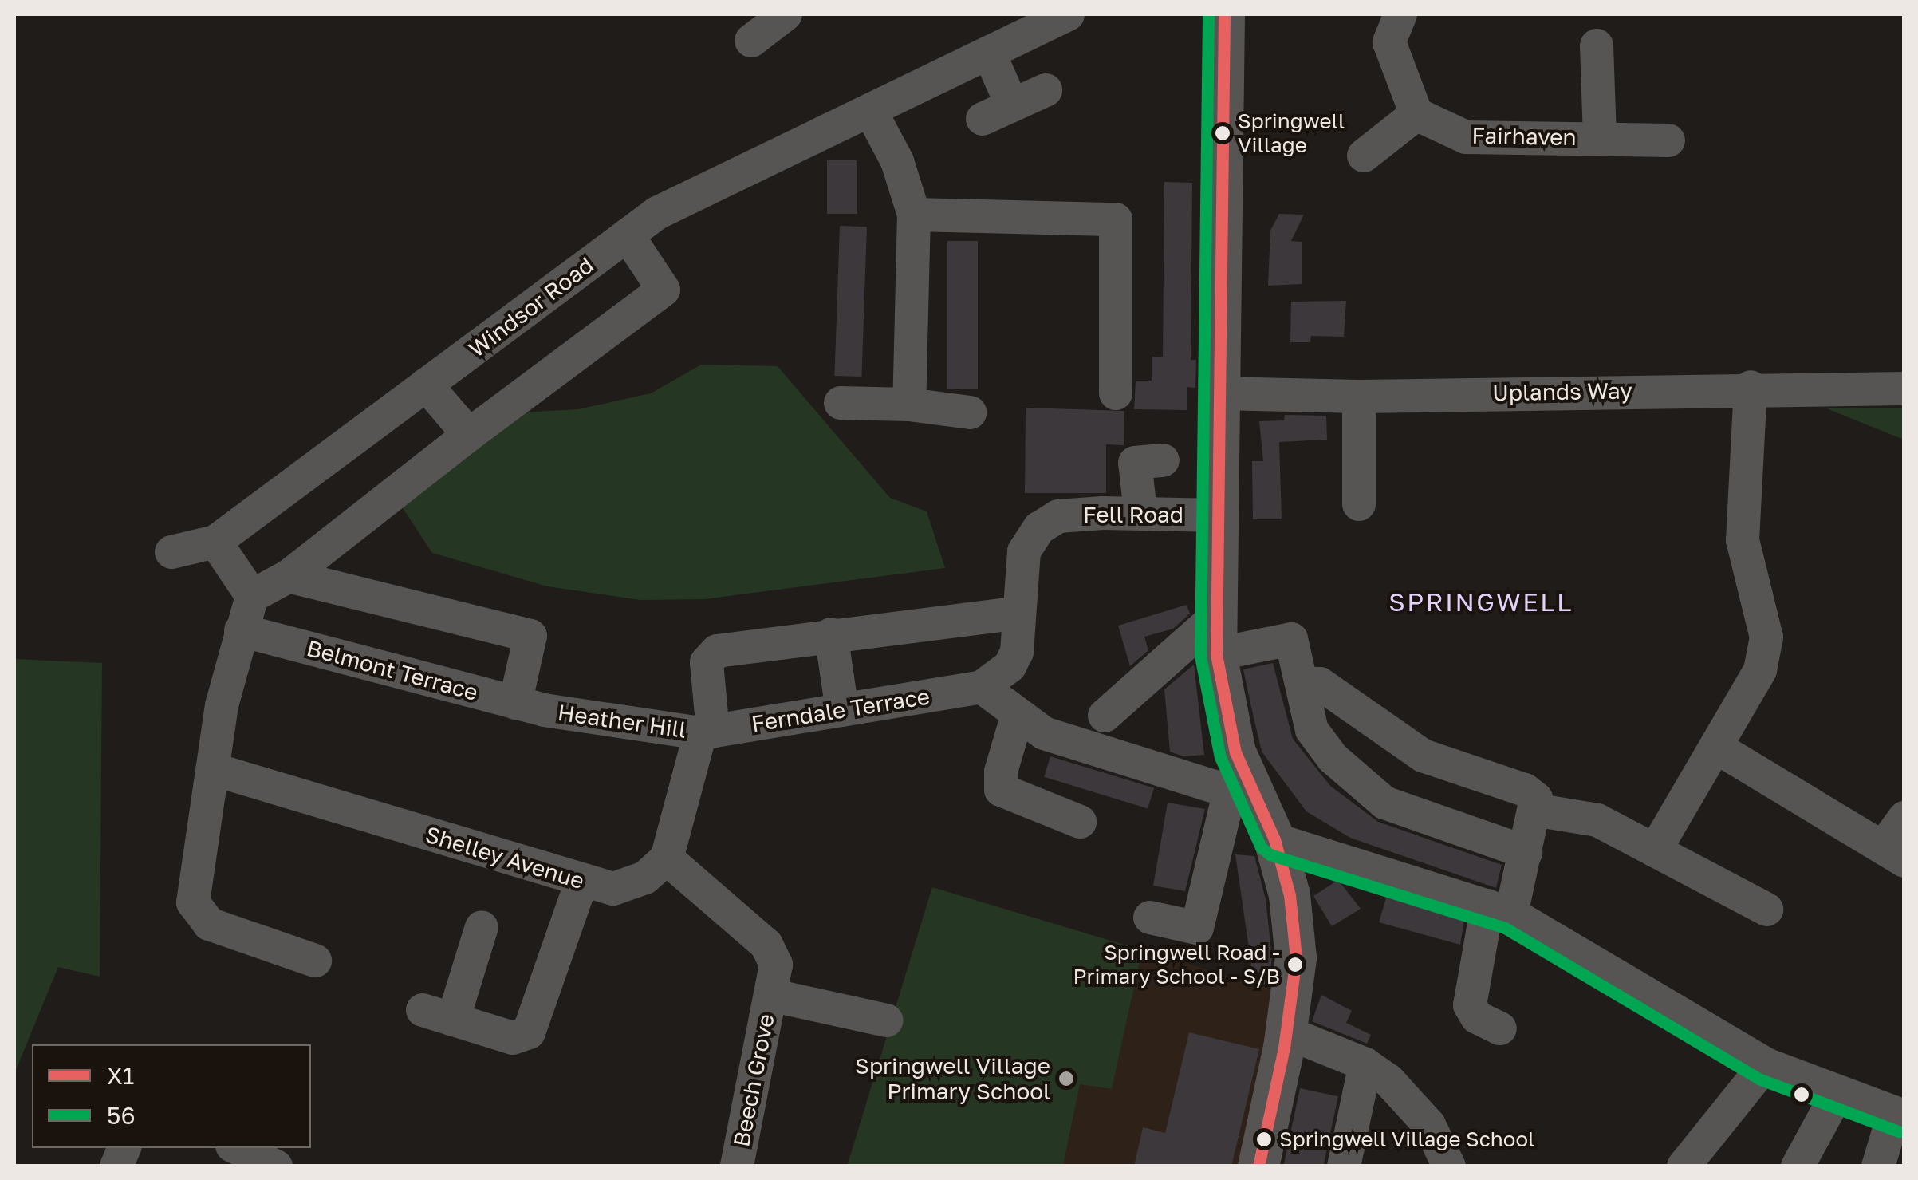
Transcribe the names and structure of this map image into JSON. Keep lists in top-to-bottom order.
{
  "streets": {
    "street": [
      "Fairhaven",
      "Windsor Road",
      "Uplands Way",
      "Fell Road",
      "Belmont Terrace",
      "Ferndale Terrace",
      "Heather Hill",
      "Shelley Avenue",
      "Beech Grove"
    ]
  },
  "crossings": [
    ["Fell Road", "Ferndale Terrace"],
    ["Belmont Terrace", "Heather Hill"],
    ["Ferndale Terrace", "Heather Hill"],
    ["Shelley Avenue", "Beech Grove"]
  ],
  "districts": ["SPRINGWELL"],
  "places": [
    "Springwell Village",
    "Springwell Road - Primary School - S/B",
    "Springwell Village Primary School",
    "Springwell Village School"
  ],
  "lines": ["transit line X1", "transit line 56"],
  "legend": ["X1", "56"]
}
